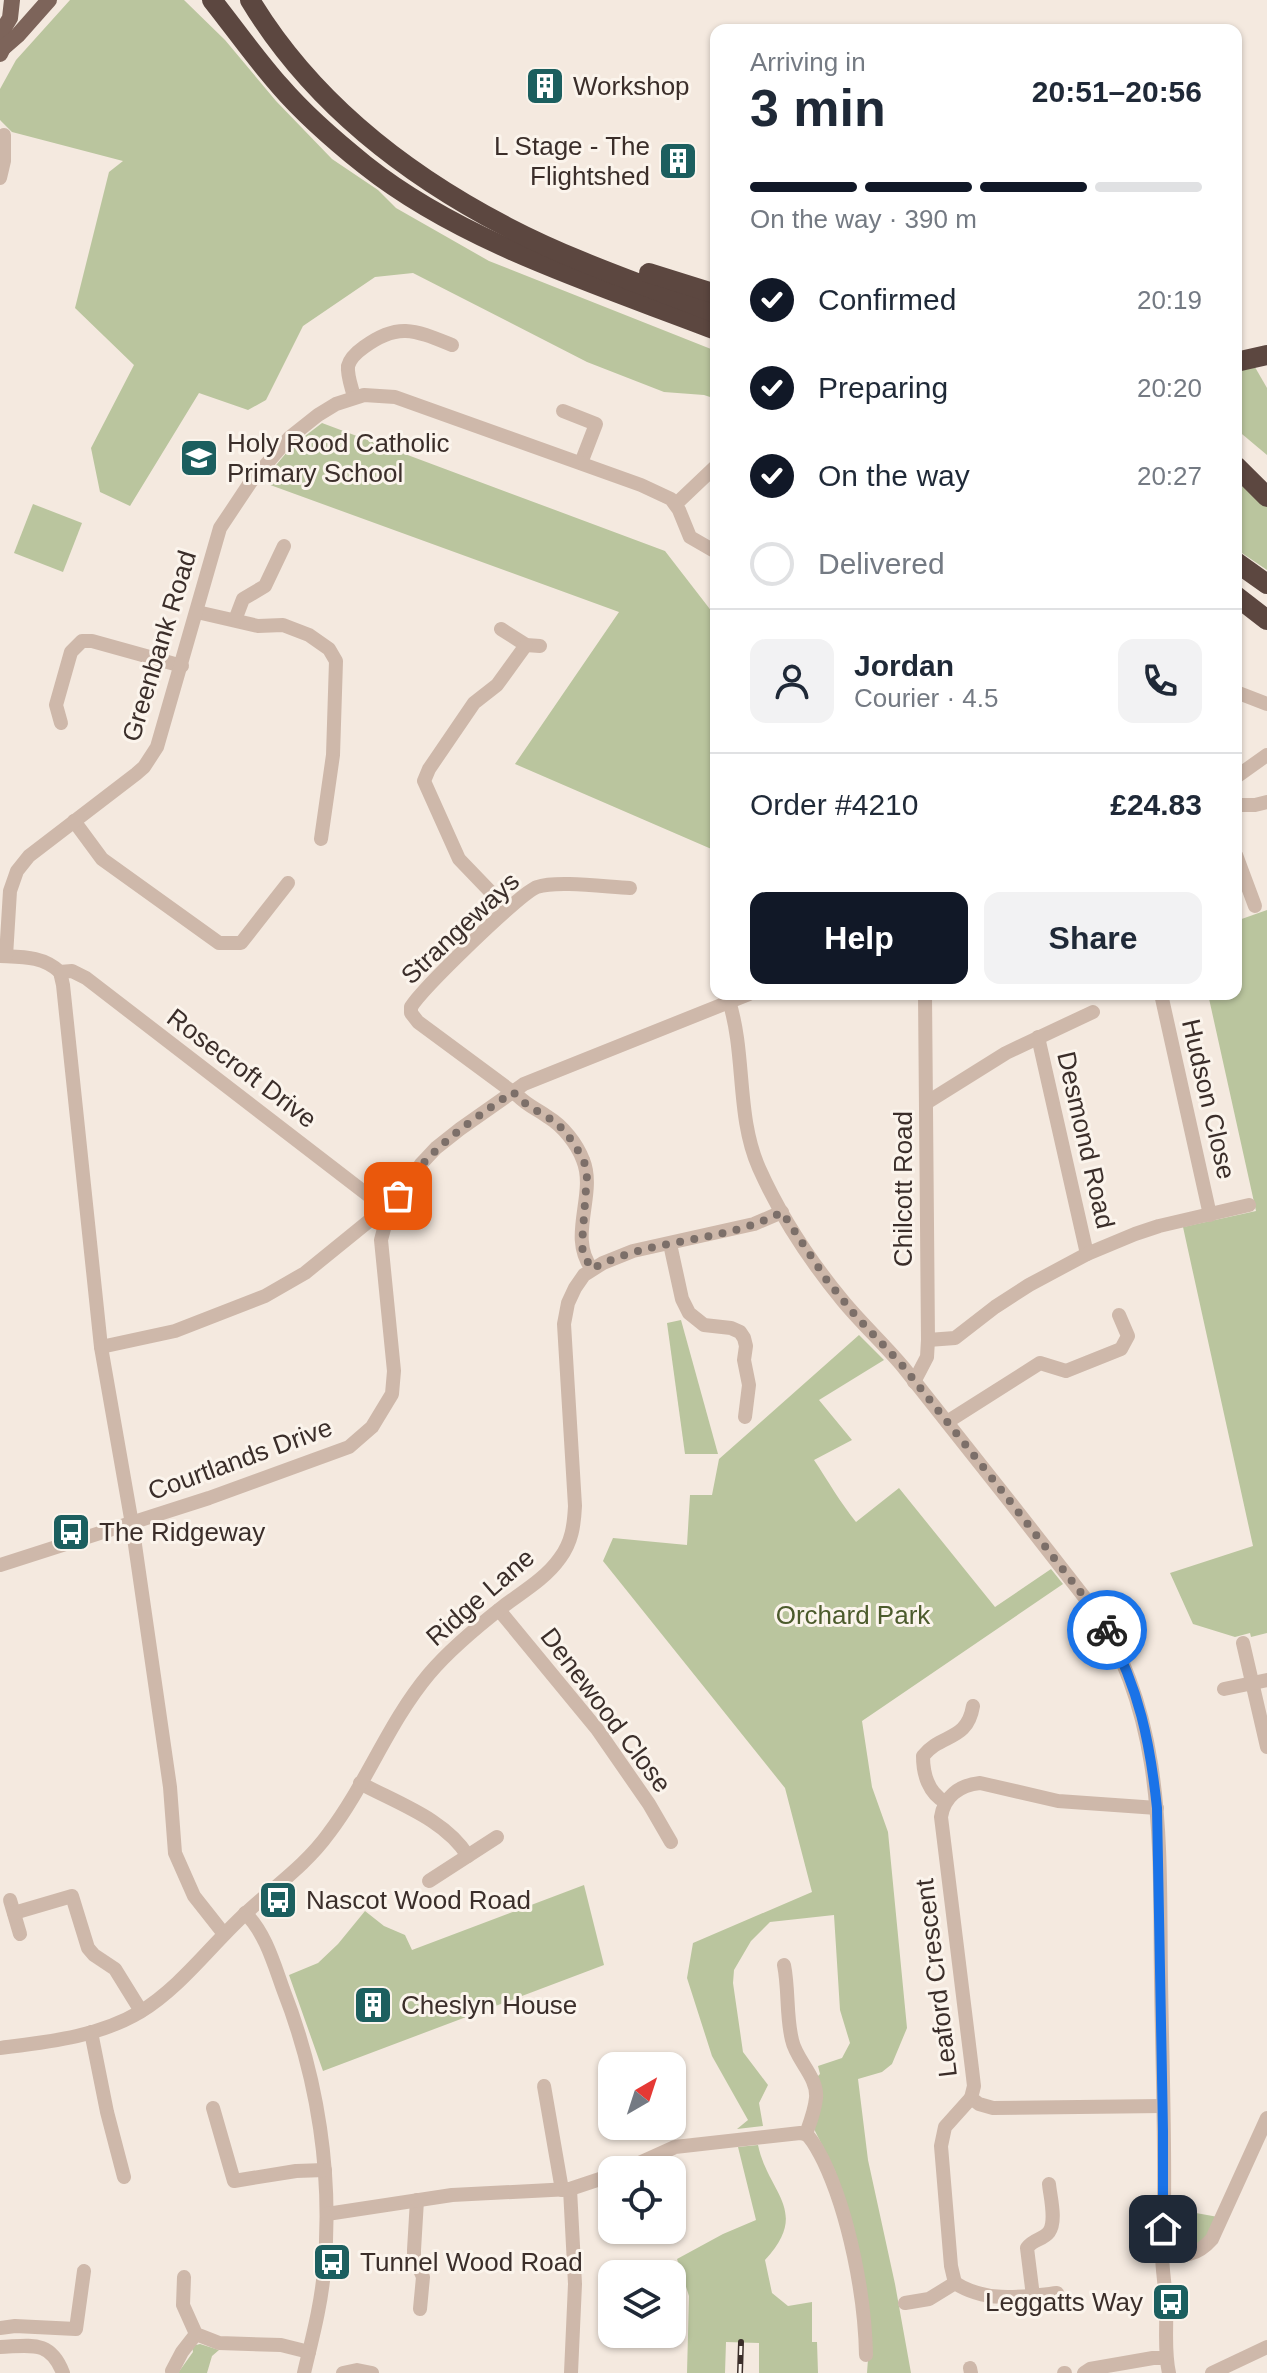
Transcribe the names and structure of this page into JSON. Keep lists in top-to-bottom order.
{
  "streets": {
    "street": [
      "Greenbank Road",
      "Strangeways",
      "Rosecroft Drive",
      "Hudson Close",
      "Desmond Road",
      "Chilcott Road",
      "Courtlands Drive",
      "Ridge Lane",
      "Denewood Close",
      "Leaford Crescent"
    ]
  },
  "crossings": [
    ["Greenbank Road", "Rosecroft Drive"],
    ["Strangeways", "Courtlands Drive"],
    ["Rosecroft Drive", "Courtlands Drive"],
    ["Ridge Lane", "Denewood Close"]
  ],
  "parks": ["Orchard Park"],
  "places": {
    "building": ["Workshop", "L Stage - The Flightshed", "Cheslyn House"],
    "school or university": ["Holy Rood Catholic Primary School"],
    "bus stop": [
      "The Ridgeway",
      "Nascot Wood Road",
      "Tunnel Wood Road",
      "Leggatts Way"
    ]
  },
  "north": "top right",
  "page": {
    "heading": ["3 min", "Arriving in", "20:51–20:56"],
    "panel": [
      "Jordan",
      "Courier · 4.5",
      "Order #4210",
      "£24.83"
    ],
    "bar": "On the way · 390 m",
    "list": [
      ["Confirmed", "20:19"],
      ["Preparing", "20:20"],
      ["On the way", "20:27"],
      "Delivered"
    ],
    "buttons": ["Help", "Share"]
  }
}
